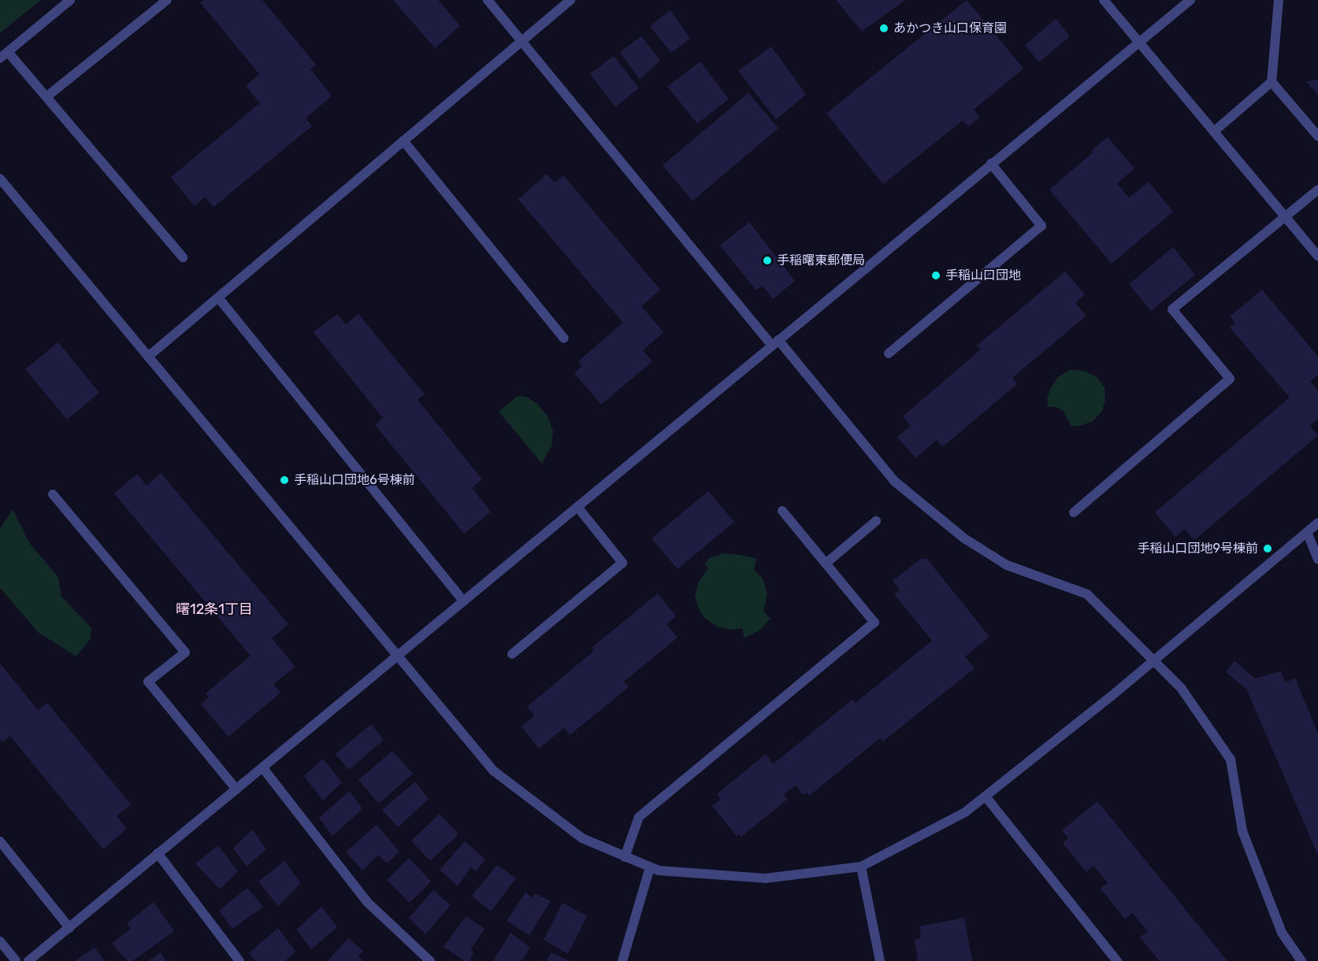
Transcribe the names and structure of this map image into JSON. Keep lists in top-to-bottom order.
{
  "districts": ["曙12条1丁目"],
  "places": [
    "あかつき山口保育園",
    "手稲曙東郵便局",
    "手稲山口団地",
    "手稲山口団地6号棟前",
    "手稲山口団地9号棟前"
  ]
}
